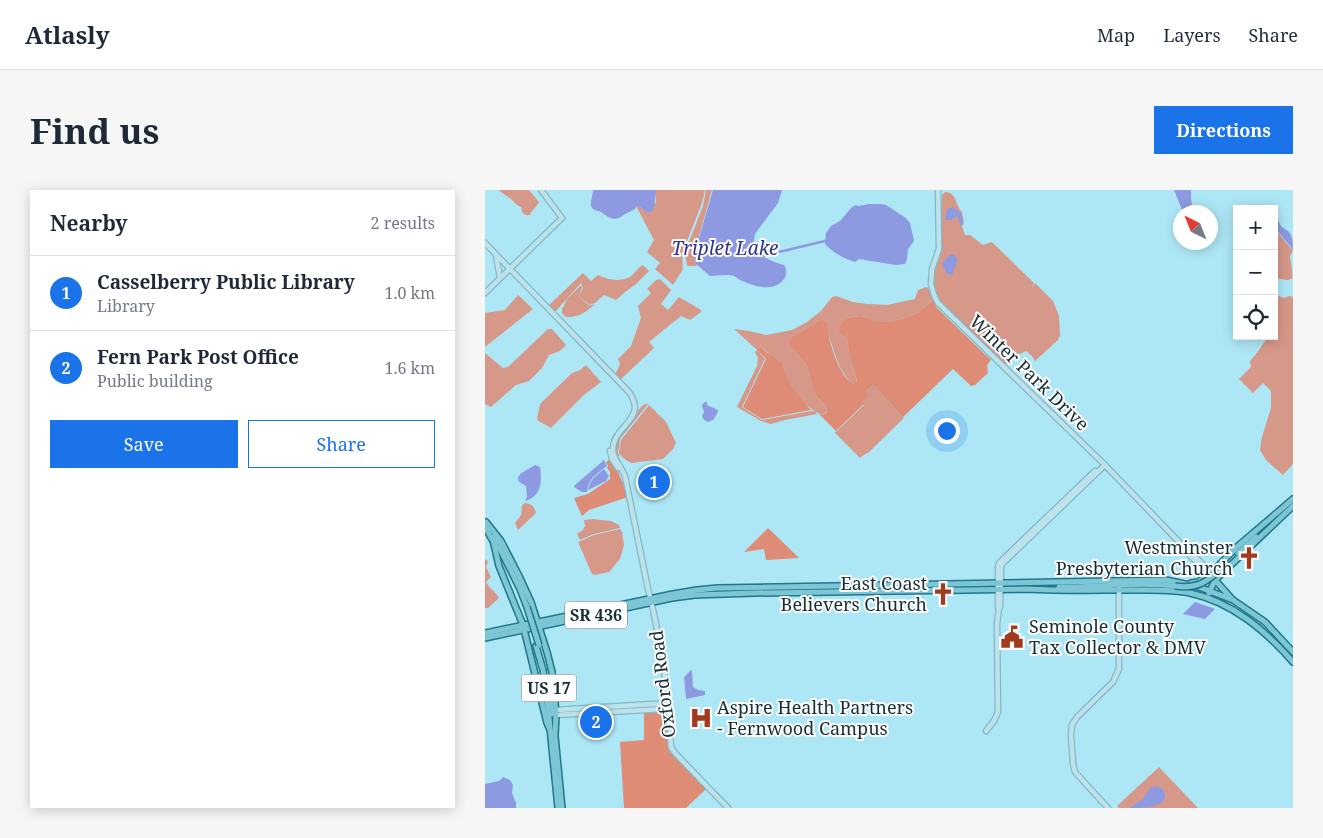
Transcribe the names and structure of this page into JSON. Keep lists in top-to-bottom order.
{
  "streets": {
    "main road": ["Winter Park Drive", "SR 436", "US 17"],
    "street": ["Oxford Road"]
  },
  "crossings": [
    ["SR 436", "Oxford Road"]
  ],
  "water": ["Triplet Lake"],
  "places": {
    "church": ["Westminster Presbyterian Church", "East Coast Believers Church"],
    "public building": ["Seminole County Tax Collector & DMV"],
    "hospital": ["Aspire Health Partners - Fernwood Campus"]
  },
  "north": "top left",
  "page": {
    "header": "Atlasly",
    "nav": ["Map", "Layers", "Share"],
    "buttons": [
      "Directions",
      ["Save", "Share"]
    ],
    "title": "Find us",
    "heading": ["Nearby", "2 results"],
    "map_buttons": ["+", "−"],
    "list": [
      {
        "mark": "1",
        "name": "Casselberry Public Library",
        "note": "Library",
        "value": "1.0 km"
      },
      {
        "mark": "2",
        "name": "Fern Park Post Office",
        "note": "Public building",
        "value": "1.6 km"
      }
    ],
    "pins": ["1", "2"]
  }
}
